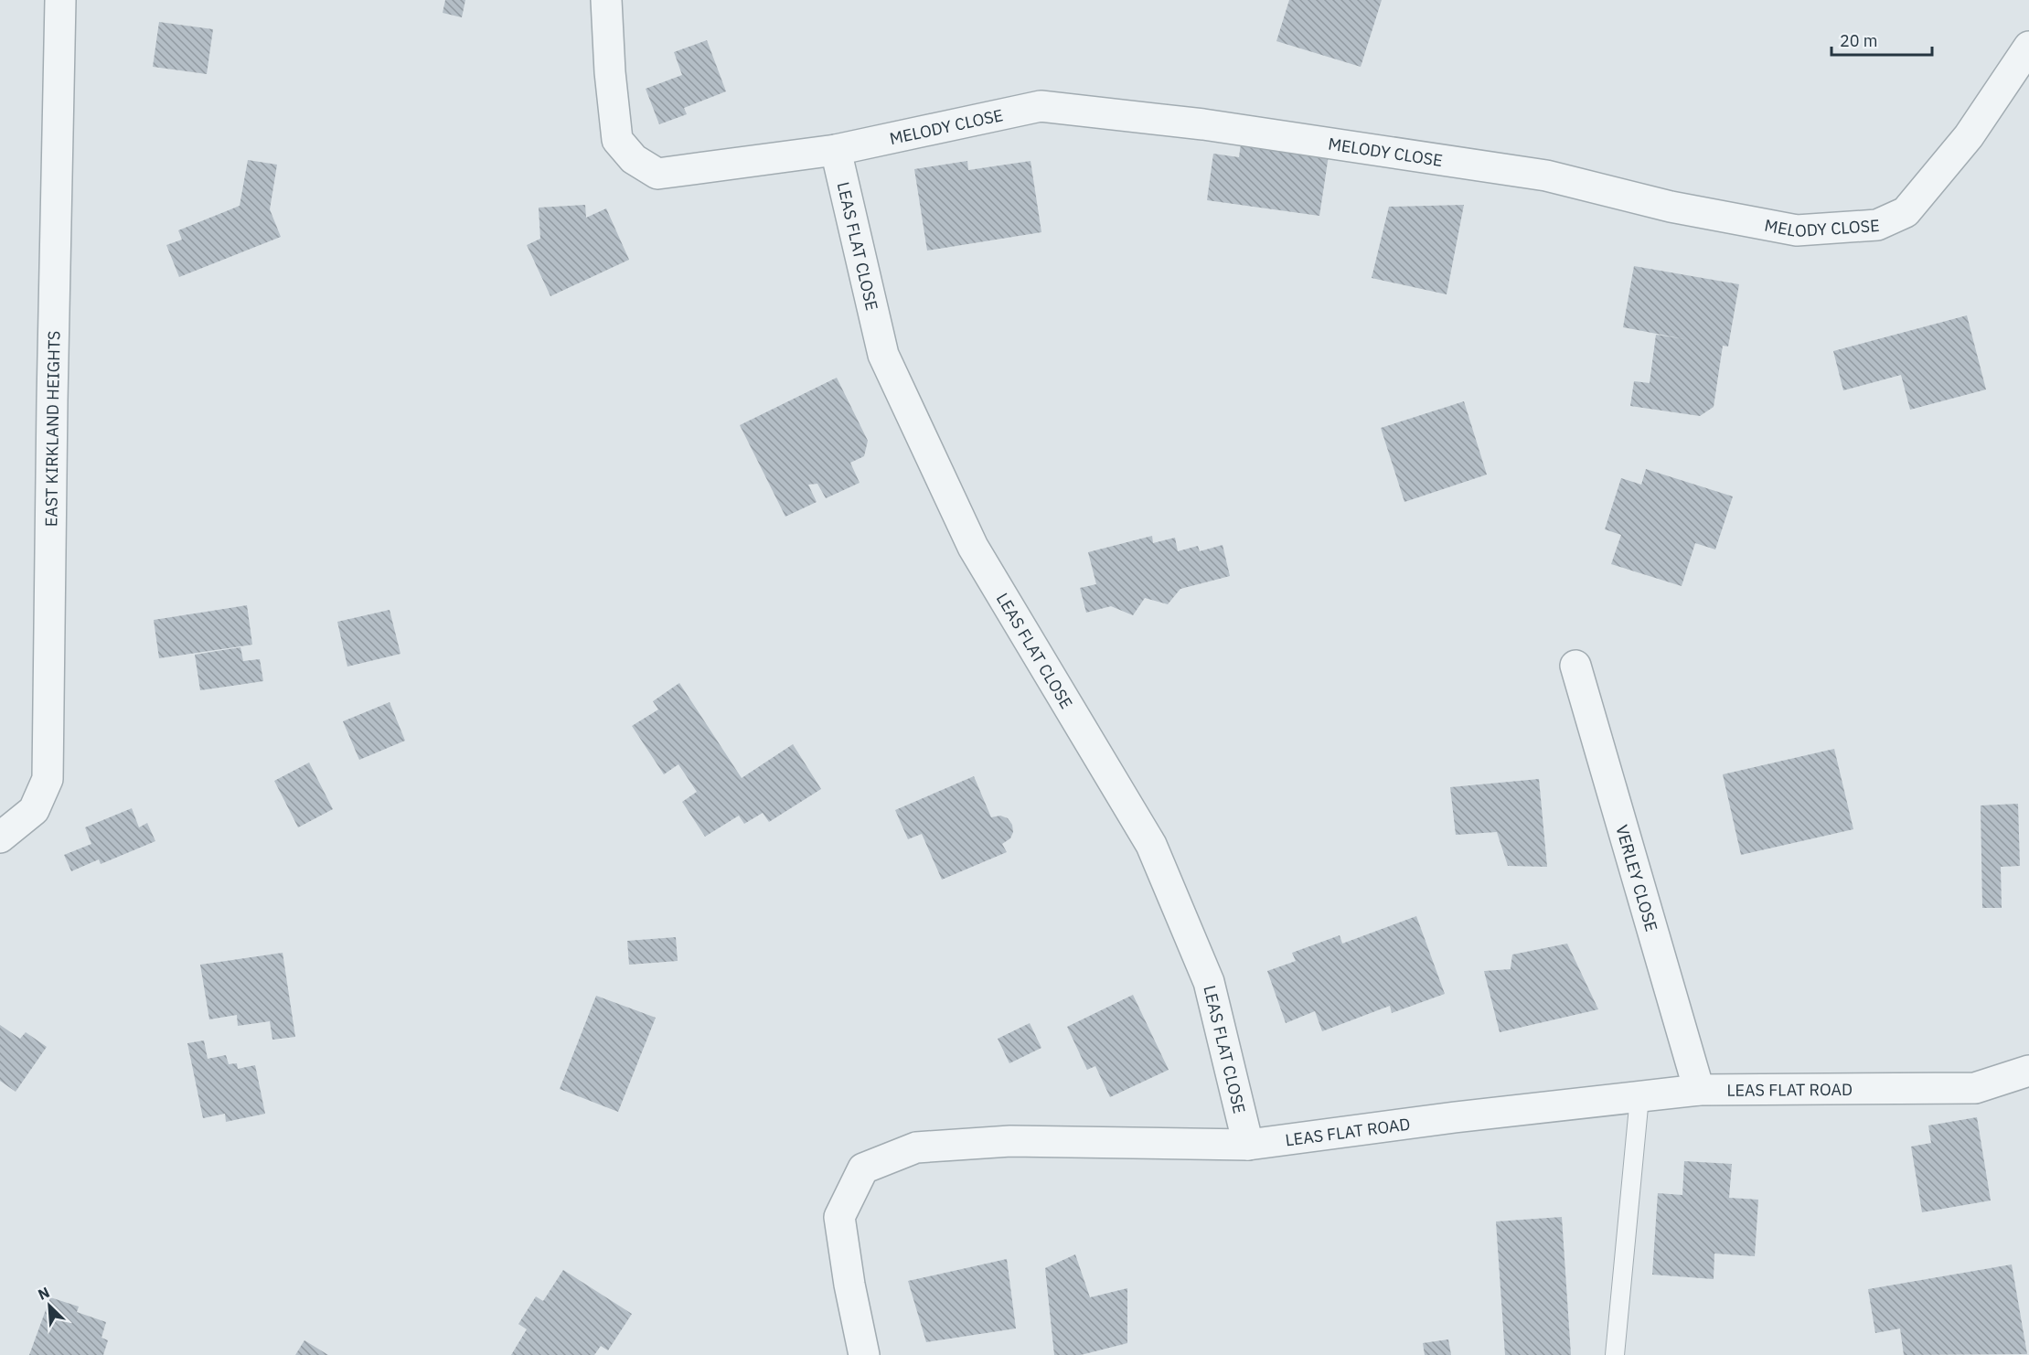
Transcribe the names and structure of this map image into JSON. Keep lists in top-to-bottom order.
{
  "streets": {
    "street": [
      "MELODY CLOSE",
      "LEAS FLAT CLOSE",
      "EAST KIRKLAND HEIGHTS",
      "VERLEY CLOSE",
      "LEAS FLAT ROAD"
    ]
  },
  "crossings": [
    ["MELODY CLOSE", "LEAS FLAT CLOSE"],
    ["LEAS FLAT CLOSE", "LEAS FLAT ROAD"],
    ["VERLEY CLOSE", "LEAS FLAT ROAD"]
  ],
  "scale_bar": "20 m",
  "north": "top left"
}
